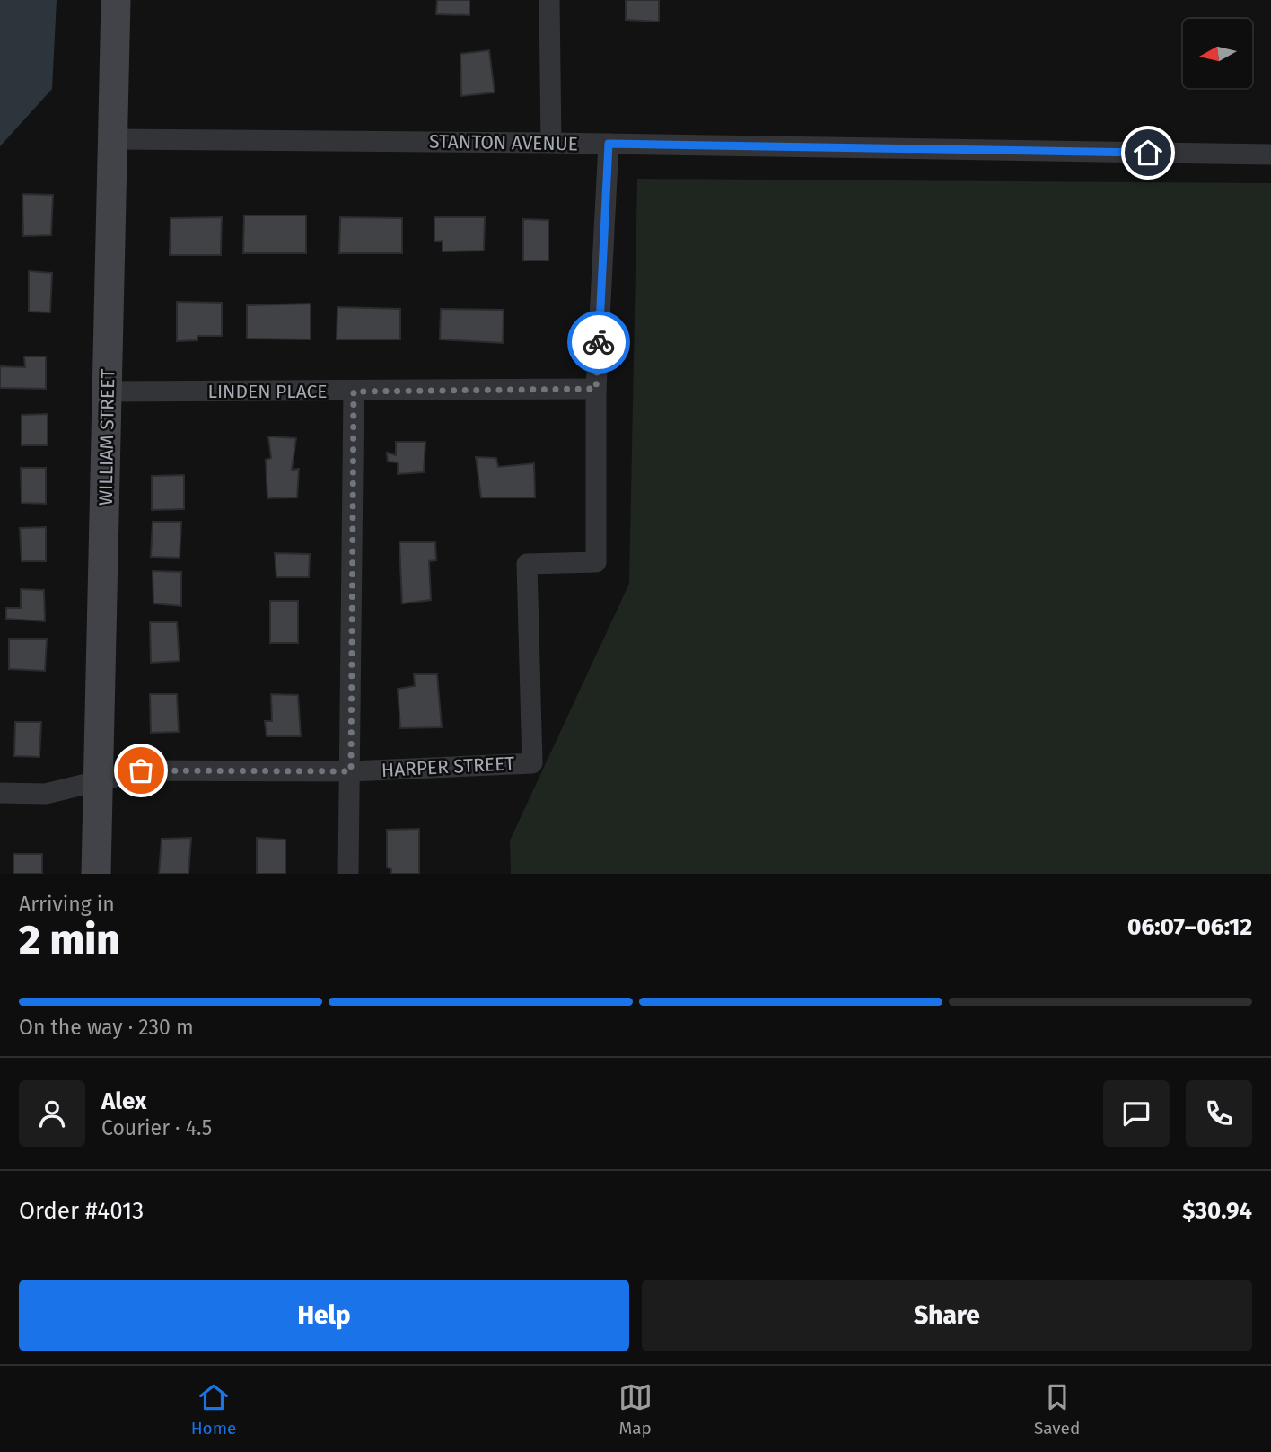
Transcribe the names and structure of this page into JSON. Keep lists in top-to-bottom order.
{
  "streets": {
    "main road": ["WILLIAM STREET"],
    "street": ["STANTON AVENUE", "LINDEN PLACE", "HARPER STREET"]
  },
  "crossings": [
    ["STANTON AVENUE", "WILLIAM STREET"],
    ["LINDEN PLACE", "WILLIAM STREET"],
    ["LINDEN PLACE", "HARPER STREET"],
    ["WILLIAM STREET", "HARPER STREET"]
  ],
  "north": "left",
  "page": {
    "heading": ["2 min", "Arriving in", "06:07–06:12"],
    "panel": [
      "Alex",
      "Courier · 4.5",
      "Order #4013",
      "$30.94"
    ],
    "bar": "On the way · 230 m",
    "buttons": ["Help", "Share"],
    "tabs": ["Home", "Map", "Saved"]
  }
}
